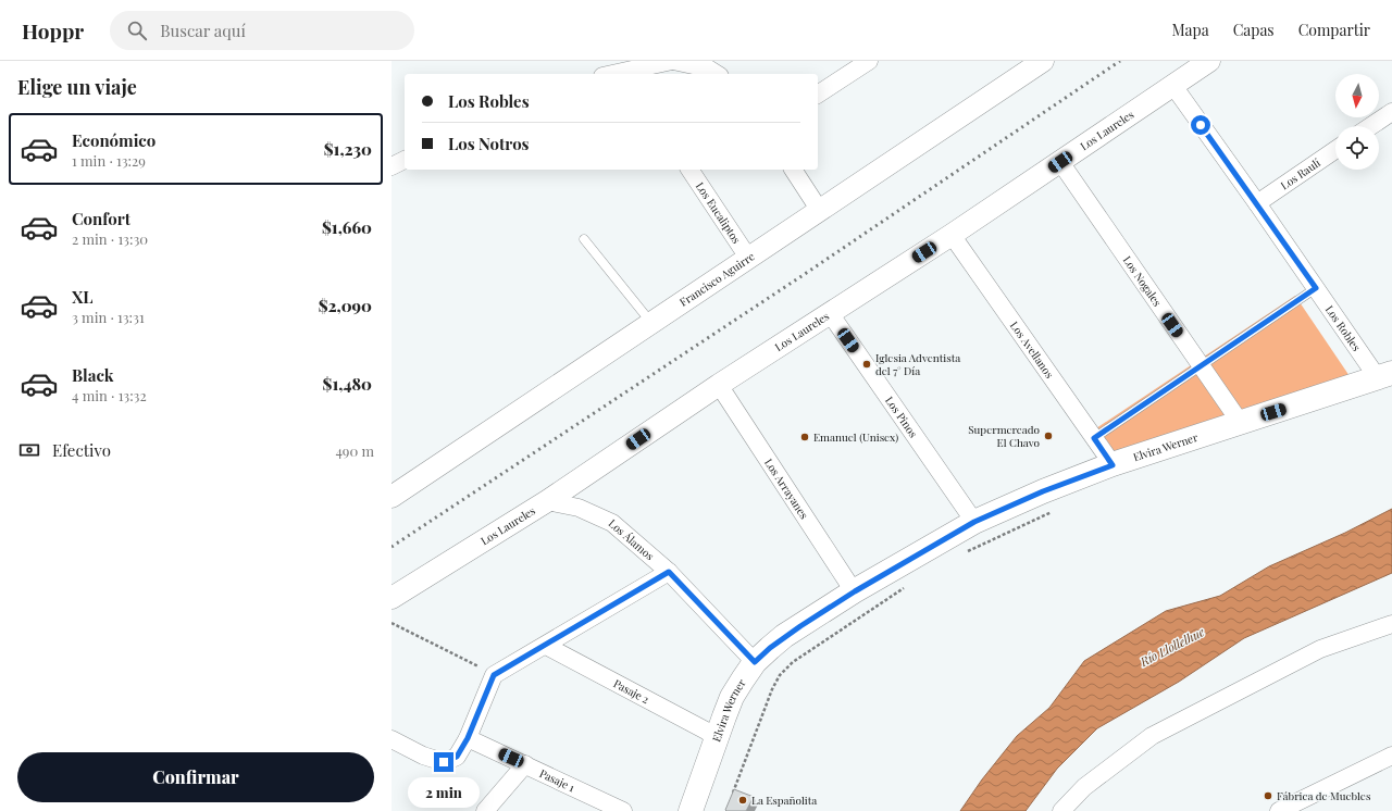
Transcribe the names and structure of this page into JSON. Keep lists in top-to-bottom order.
{
  "streets": {
    "main road": ["Elvira Werner"],
    "street": [
      "Los Laureles",
      "Los Raulí",
      "Los Eucaliptos",
      "Francisco Aguirre",
      "Los Nogales",
      "Los Robles",
      "Los Avellanos",
      "Los Pinos",
      "Los Arrayanes",
      "Los Álamos",
      "Pasaje 2",
      "Pasaje 1"
    ]
  },
  "crossings": [
    ["Los Laureles", "Los Nogales"],
    ["Los Laureles", "Los Robles"],
    ["Los Laureles", "Los Avellanos"],
    ["Los Laureles", "Los Pinos"],
    ["Los Laureles", "Los Arrayanes"],
    ["Los Laureles", "Los Álamos"],
    ["Los Raulí", "Los Robles"],
    ["Los Eucaliptos", "Francisco Aguirre"],
    ["Los Nogales", "Elvira Werner"],
    ["Los Robles", "Elvira Werner"],
    ["Los Avellanos", "Elvira Werner"],
    ["Los Pinos", "Elvira Werner"],
    ["Elvira Werner", "Los Arrayanes"],
    ["Elvira Werner", "Los Álamos"],
    ["Elvira Werner", "Pasaje 2"]
  ],
  "water": ["Río Llollelhue"],
  "places": [
    "Iglesia Adventista del 7° Día",
    "Supermercado El Chavo",
    "Emanuel (Unisex)",
    "Fábrica de Muebles",
    "La Españolita"
  ],
  "north": "bottom",
  "page": {
    "header": "Hoppr",
    "search": "Buscar aquí",
    "nav": ["Mapa", "Capas", "Compartir"],
    "heading": "Elige un viaje",
    "banner": ["Los Robles", "Los Notros"],
    "list": [
      {
        "name": "Económico",
        "note": "1 min · 13:29",
        "value": "$1,230"
      },
      {
        "name": "Confort",
        "note": "2 min · 13:30",
        "value": "$1,660"
      },
      {
        "name": "XL",
        "note": "3 min · 13:31",
        "value": "$2,090"
      },
      {
        "name": "Black",
        "note": "4 min · 13:32",
        "value": "$1,480"
      }
    ],
    "pay": ["Efectivo", "490 m"],
    "buttons": "Confirmar",
    "bubble": "2 min"
  }
}
